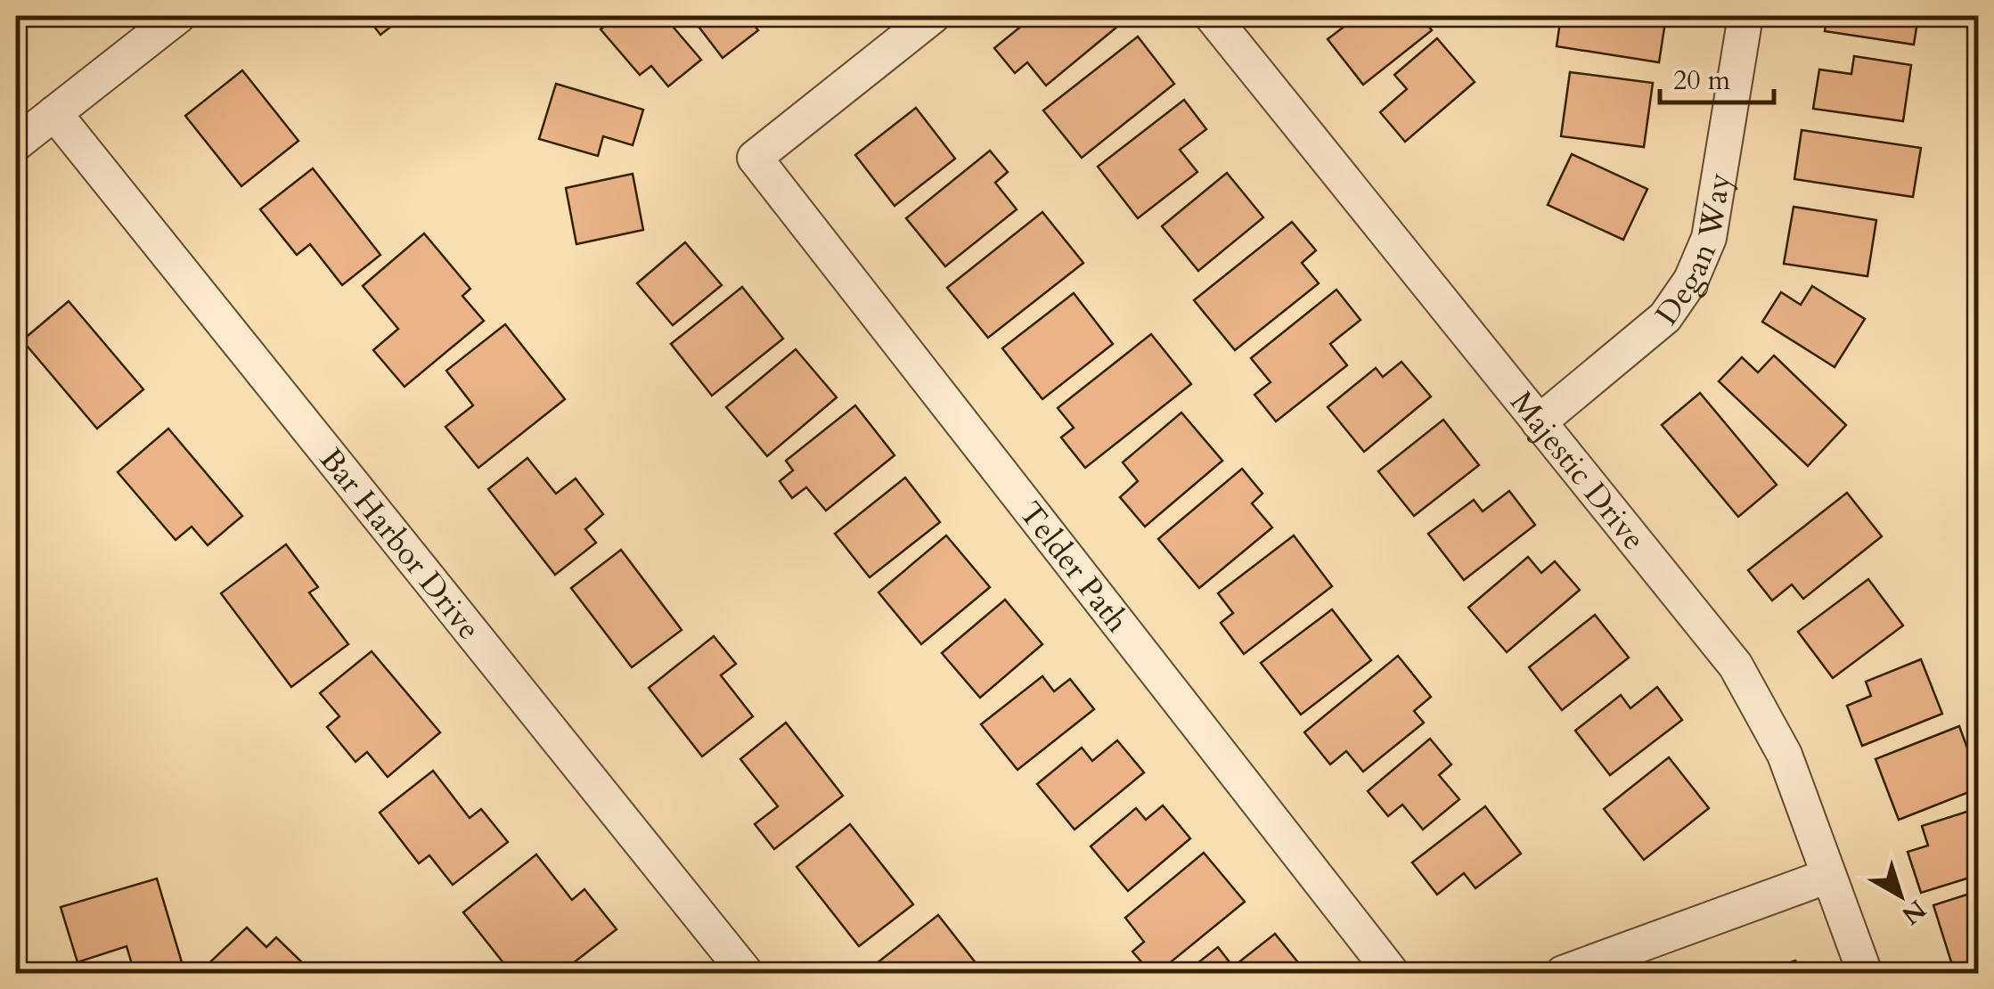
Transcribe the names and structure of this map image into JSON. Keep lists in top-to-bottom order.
{
  "streets": {
    "street": [
      "Degan Way",
      "Majestic Drive",
      "Bar Harbor Drive",
      "Telder Path"
    ]
  },
  "crossings": [
    ["Degan Way", "Majestic Drive"]
  ],
  "scale_bar": "20 m",
  "north": "bottom right"
}
